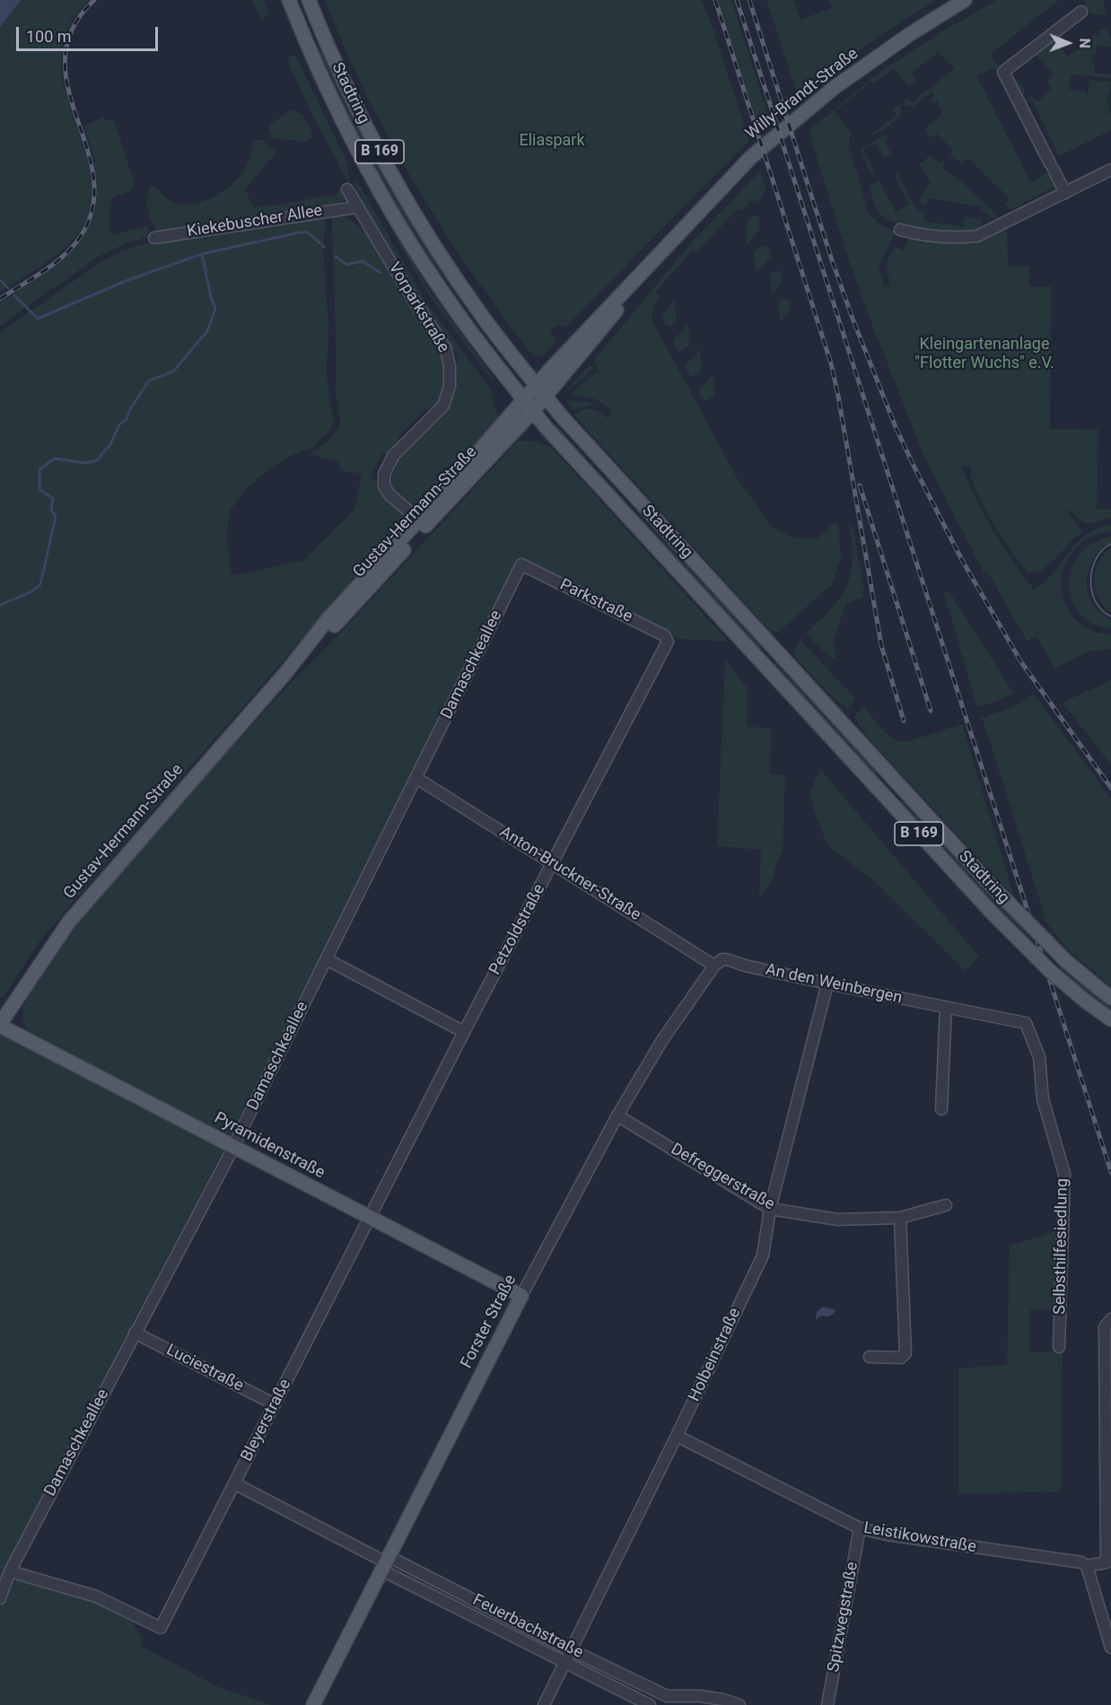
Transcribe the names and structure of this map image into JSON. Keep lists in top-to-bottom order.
{
  "streets": {
    "main road": [
      "Stadtring",
      "Willy-Brandt-Straße",
      "B 169",
      "Gustav-Hermann-Straße",
      "Pyramidenstraße",
      "Forster Straße"
    ],
    "street": [
      "Kiekebuscher Allee",
      "Vorparkstraße",
      "Parkstraße",
      "Damaschkeallee",
      "Anton-Bruckner-Straße",
      "Petzoldstraße",
      "An den Weinbergen",
      "Defreggerstraße",
      "Selbsthilfesiedlung",
      "Holbeinstraße",
      "Luciestraße",
      "Bleyerstraße",
      "Leistikowstraße",
      "Spitzwegstraße",
      "Feuerbachstraße"
    ]
  },
  "crossings": [
    ["Stadtring", "Willy-Brandt-Straße"],
    ["Stadtring", "Gustav-Hermann-Straße"],
    ["Willy-Brandt-Straße", "Gustav-Hermann-Straße"],
    ["Kiekebuscher Allee", "Vorparkstraße"],
    ["Vorparkstraße", "Gustav-Hermann-Straße"],
    ["Gustav-Hermann-Straße", "Pyramidenstraße"],
    ["Parkstraße", "Damaschkeallee"],
    ["Parkstraße", "Petzoldstraße"],
    ["Damaschkeallee", "Anton-Bruckner-Straße"],
    ["Damaschkeallee", "Pyramidenstraße"],
    ["Damaschkeallee", "Luciestraße"],
    ["Damaschkeallee", "Bleyerstraße"],
    ["Anton-Bruckner-Straße", "Petzoldstraße"],
    ["Anton-Bruckner-Straße", "An den Weinbergen"],
    ["Anton-Bruckner-Straße", "Forster Straße"],
    ["Petzoldstraße", "Pyramidenstraße"],
    ["Petzoldstraße", "Bleyerstraße"],
    ["An den Weinbergen", "Selbsthilfesiedlung"],
    ["An den Weinbergen", "Forster Straße"],
    ["An den Weinbergen", "Holbeinstraße"],
    ["Pyramidenstraße", "Forster Straße"],
    ["Pyramidenstraße", "Bleyerstraße"],
    ["Defreggerstraße", "Forster Straße"],
    ["Defreggerstraße", "Holbeinstraße"],
    ["Forster Straße", "Feuerbachstraße"],
    ["Holbeinstraße", "Leistikowstraße"],
    ["Holbeinstraße", "Feuerbachstraße"],
    ["Luciestraße", "Bleyerstraße"],
    ["Bleyerstraße", "Feuerbachstraße"],
    ["Leistikowstraße", "Spitzwegstraße"]
  ],
  "parks": ["Eliaspark", "Kleingartenanlage \"Flotter Wuchs\" e.V."],
  "scale_bar": "100 m",
  "north": "right"
}
